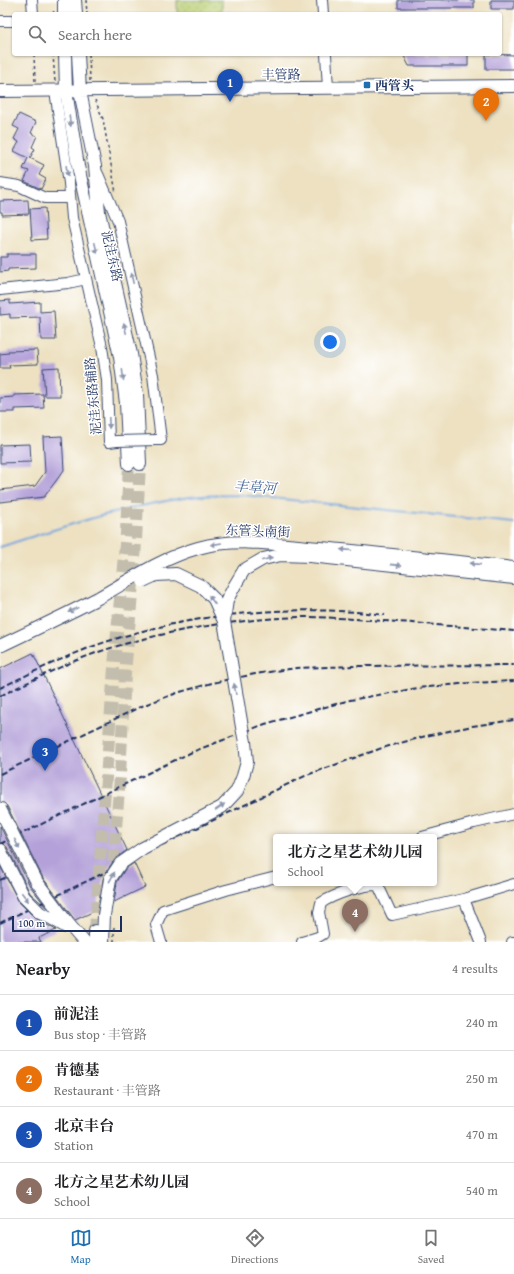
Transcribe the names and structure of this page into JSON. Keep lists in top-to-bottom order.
{
  "streets": {
    "main road": ["丰管路", "泥洼东路", "东管头南街"],
    "street": ["泥洼东路辅路"]
  },
  "crossings": [
    ["丰管路", "泥洼东路"],
    ["丰管路", "泥洼东路辅路"],
    ["泥洼东路", "泥洼东路辅路"]
  ],
  "water": ["丰草河"],
  "places": {
    "transit": ["西管头"]
  },
  "scale_bar": "100 m",
  "page": {
    "search": "Search here",
    "pins": [
      "1",
      "2",
      "3",
      "4"
    ],
    "popup": ["北方之星艺术幼儿园", "School"],
    "scale": "100 m",
    "heading": ["Nearby", "4 results"],
    "list": [
      {
        "mark": "1",
        "name": "前泥洼",
        "note": "Bus stop · 丰管路",
        "value": "240 m"
      },
      {
        "mark": "2",
        "name": "肯德基",
        "note": "Restaurant · 丰管路",
        "value": "250 m"
      },
      {
        "mark": "3",
        "name": "北京丰台",
        "note": "Station",
        "value": "470 m"
      },
      {
        "mark": "4",
        "name": "北方之星艺术幼儿园",
        "note": "School",
        "value": "540 m"
      }
    ],
    "nav": ["Map", "Directions", "Saved"]
  }
}
